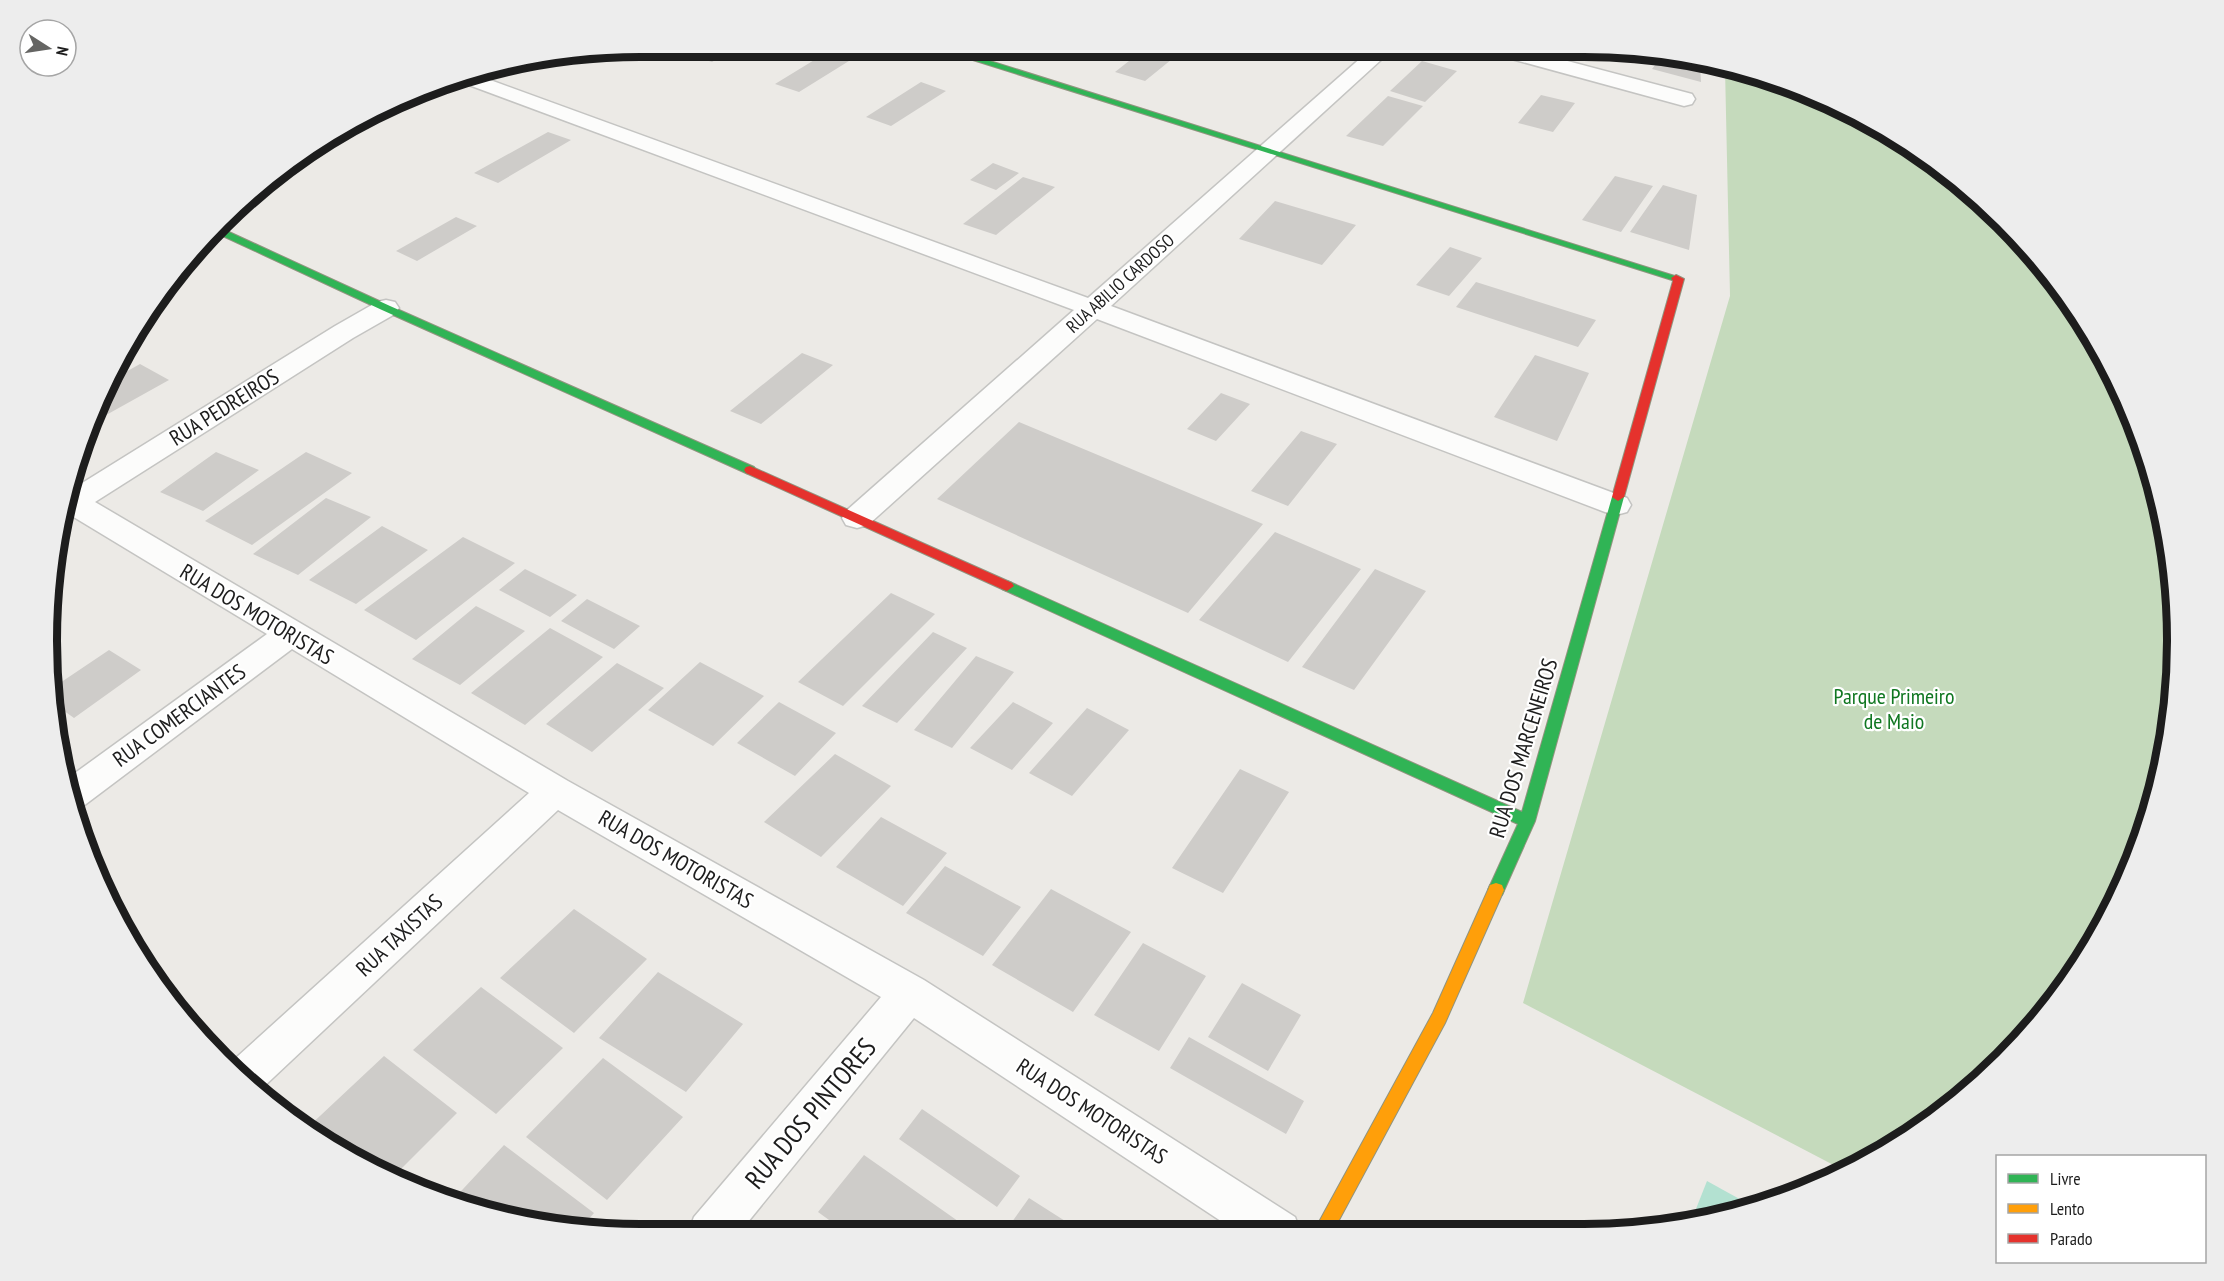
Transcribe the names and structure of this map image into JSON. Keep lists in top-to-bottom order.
{
  "streets": {
    "street": [
      "RUA ABILIO CARDOSO",
      "RUA PEDREIROS",
      "RUA DOS MOTORISTAS",
      "RUA COMERCIANTES",
      "RUA DOS MARCENEIROS",
      "RUA TAXISTAS",
      "RUA DOS PINTORES"
    ]
  },
  "crossings": [
    ["RUA ABILIO CARDOSO", "RUA DOS MARCENEIROS"],
    ["RUA DOS MOTORISTAS", "RUA COMERCIANTES"],
    ["RUA DOS MOTORISTAS", "RUA TAXISTAS"],
    ["RUA DOS MOTORISTAS", "RUA DOS PINTORES"]
  ],
  "parks": ["Parque Primeiro de Maio"],
  "legend": ["Livre", "Lento", "Parado"],
  "north": "right"
}
